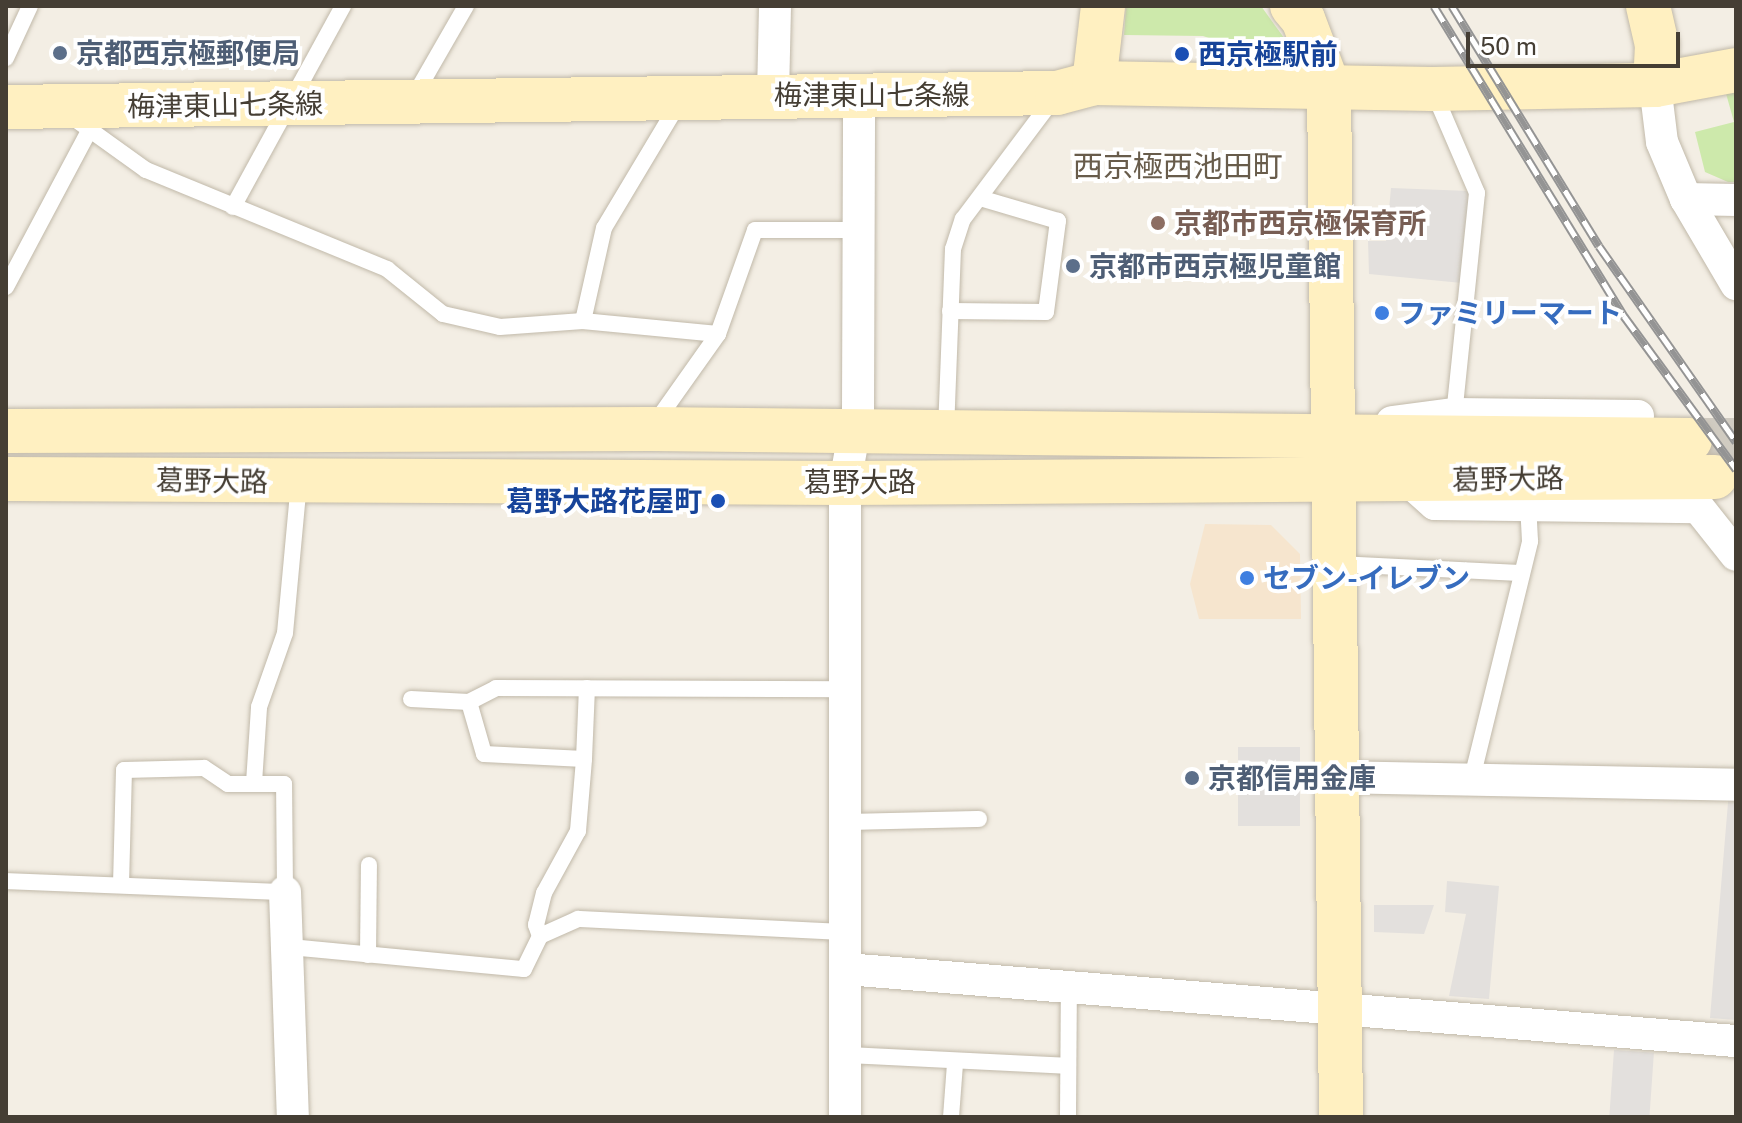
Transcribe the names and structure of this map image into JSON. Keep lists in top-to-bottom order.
{
  "streets": {
    "street": ["梅津東山七条線", "葛野大路"]
  },
  "districts": ["西京極西池田町"],
  "places": [
    "京都西京極郵便局",
    "西京極駅前",
    "京都市西京極保育所",
    "京都市西京極児童館",
    "ファミリーマート",
    "葛野大路花屋町",
    "セブン-イレブン",
    "京都信用金庫"
  ],
  "scale_bar": "50 m"
}
